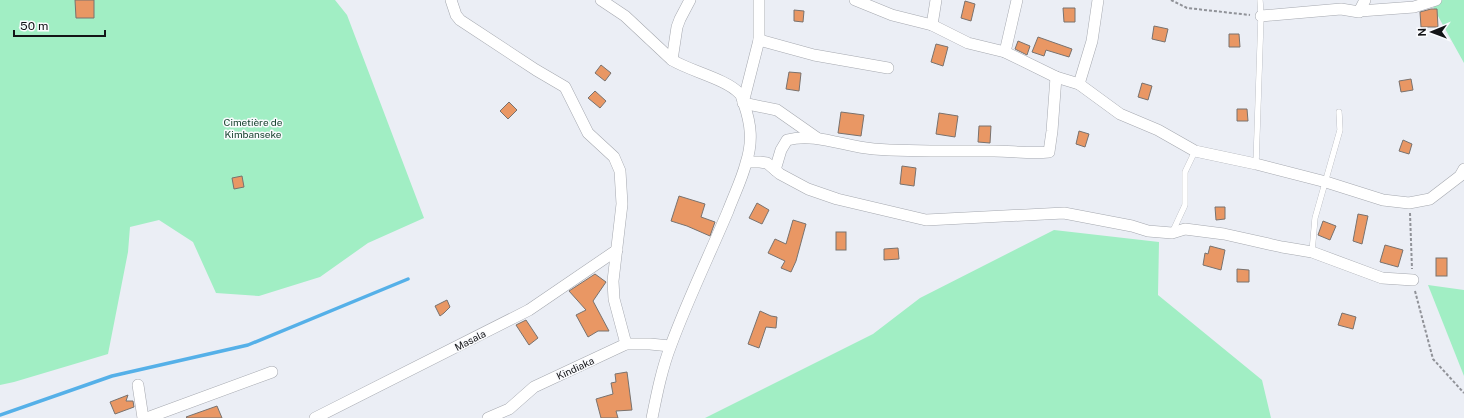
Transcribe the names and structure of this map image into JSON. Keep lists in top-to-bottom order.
{
  "streets": {
    "street": ["Masala", "Kindiaka"]
  },
  "parks": ["Cimetière de Kimbanseke"],
  "scale_bar": "50 m",
  "north": "left"
}
